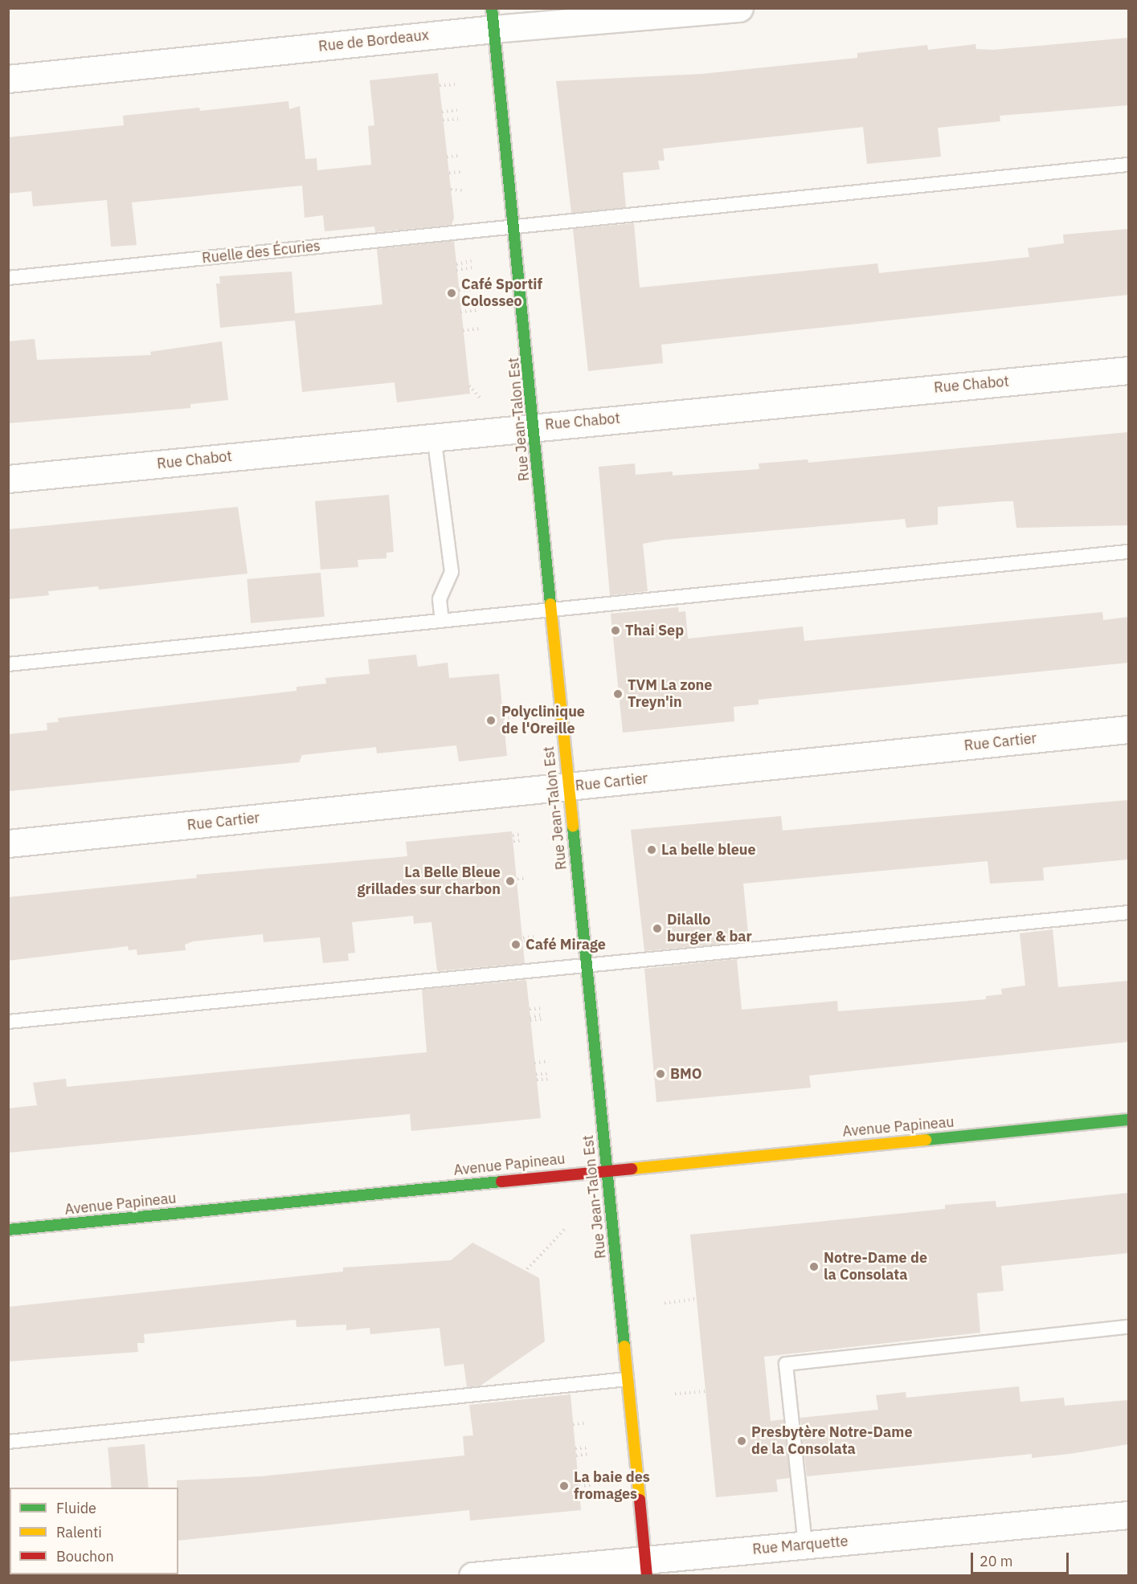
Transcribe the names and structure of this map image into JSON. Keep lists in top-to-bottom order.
{
  "streets": {
    "main road": ["Rue Jean-Talon Est", "Avenue Papineau"],
    "street": [
      "Rue de Bordeaux",
      "Rue Chabot",
      "Rue Cartier",
      "Rue Marquette"
    ],
    "lane": ["Ruelle des Écuries"]
  },
  "crossings": [
    ["Rue de Bordeaux", "Rue Jean-Talon Est"],
    ["Ruelle des Écuries", "Rue Jean-Talon Est"],
    ["Rue Chabot", "Rue Jean-Talon Est"],
    ["Rue Jean-Talon Est", "Rue Cartier"],
    ["Rue Jean-Talon Est", "Avenue Papineau"],
    ["Rue Jean-Talon Est", "Rue Marquette"]
  ],
  "places": [
    "Café Sportif Colosseo",
    "Thai Sep",
    "TVM La zone Treyn'in",
    "Polyclinique de l'Oreille",
    "La belle bleue",
    "La Belle Bleue grillades sur charbon",
    "Dilallo burger & bar",
    "Café Mirage",
    "BMO",
    "Notre-Dame de la Consolata",
    "Presbytère Notre-Dame de la Consolata",
    "La baie des fromages"
  ],
  "legend": ["Fluide", "Ralenti", "Bouchon"],
  "scale_bar": "20 m"
}
